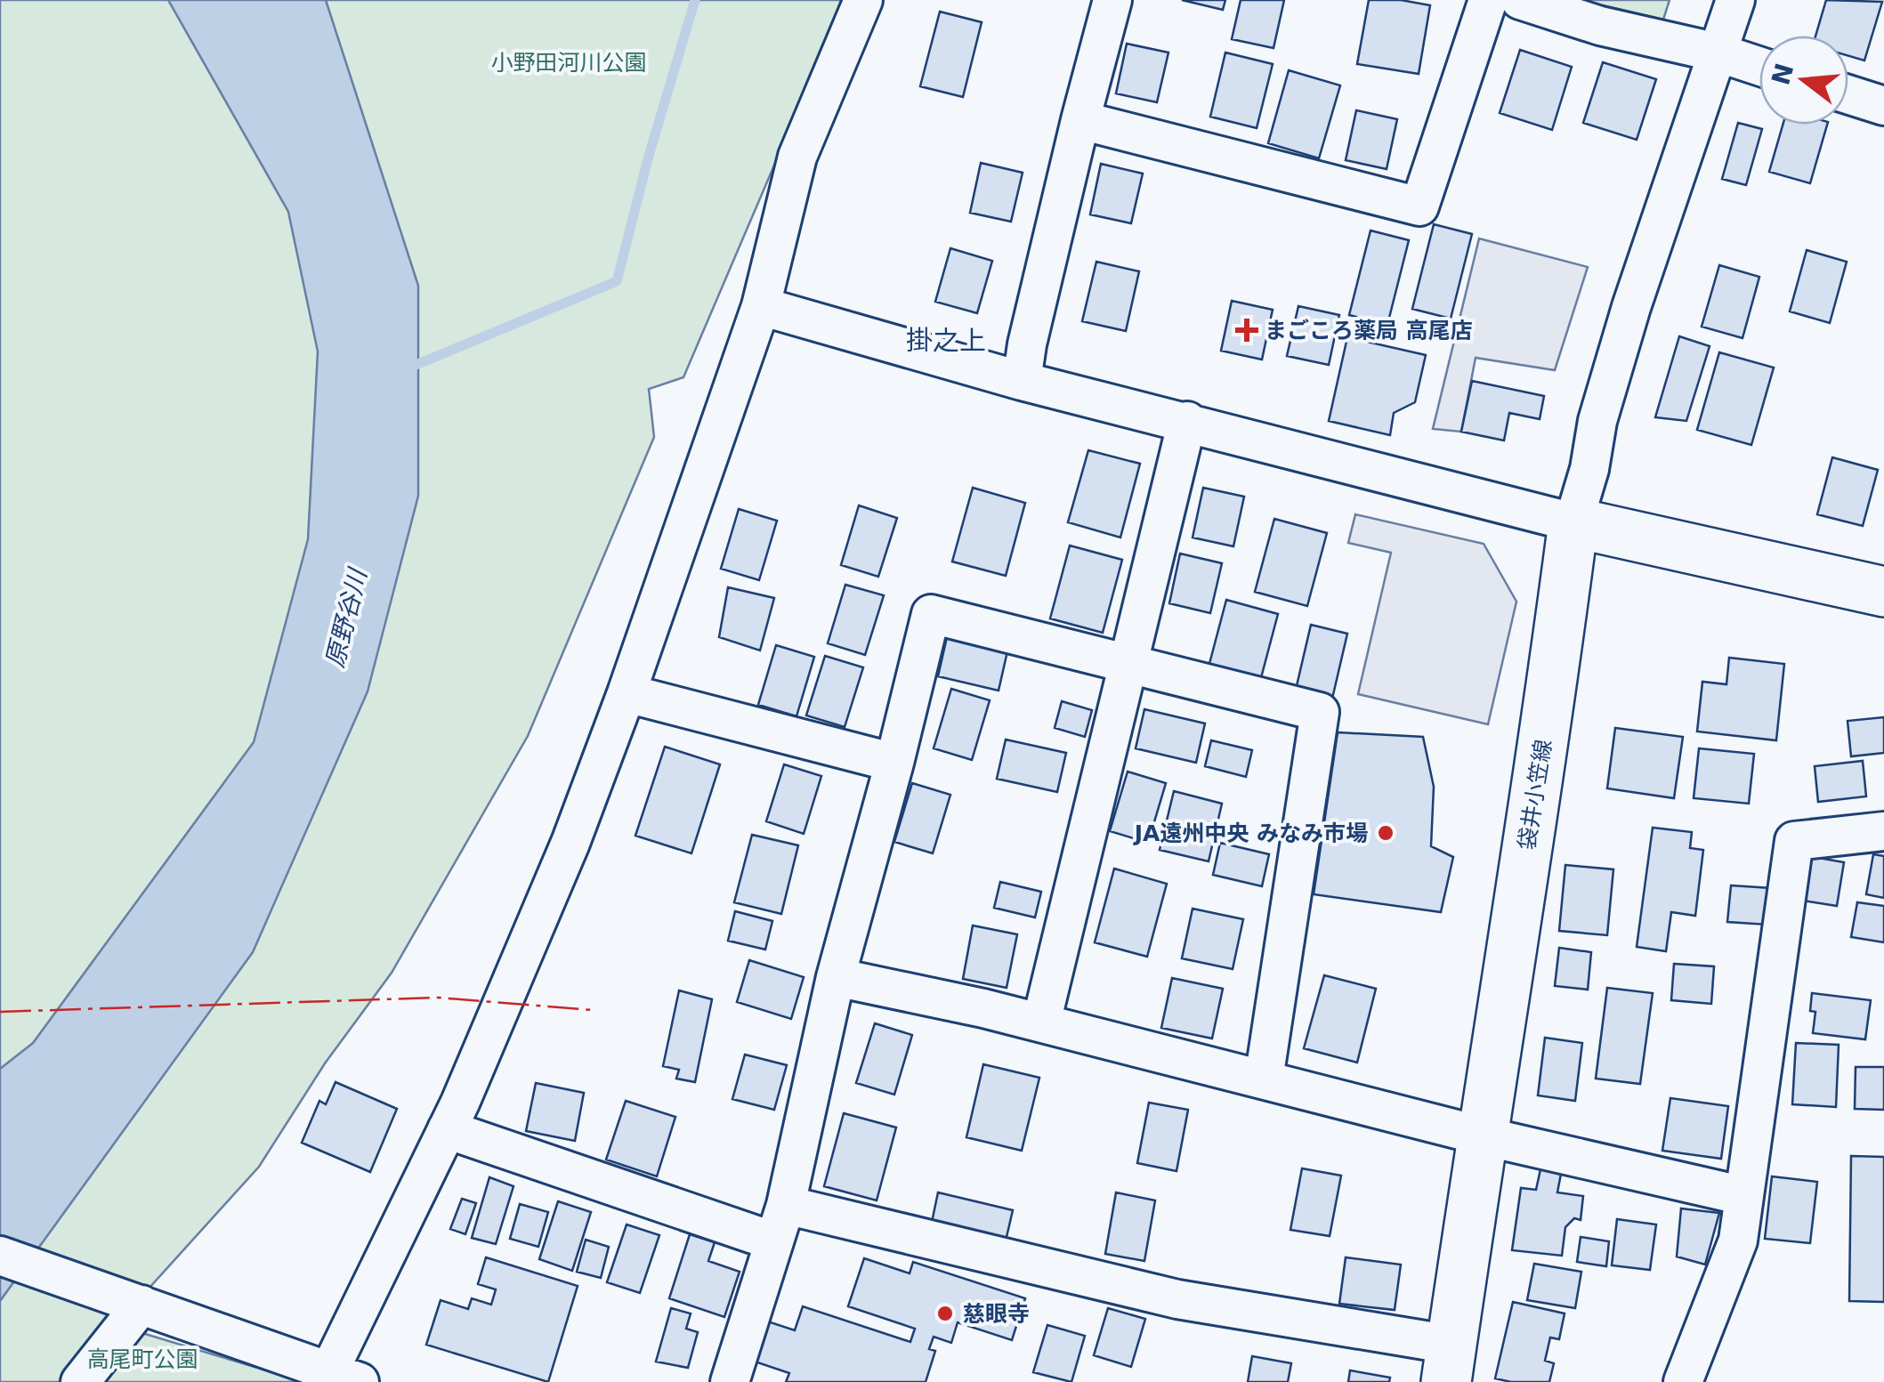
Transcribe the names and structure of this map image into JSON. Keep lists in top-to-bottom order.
{
  "streets": {
    "main road": ["袋井小笠線"]
  },
  "districts": ["掛之上"],
  "water": ["原野谷川"],
  "parks": ["小野田河川公園", "高尾町公園"],
  "places": {
    "health": ["まごころ薬局 高尾店"],
    "other": ["JA遠州中央 みなみ市場", "慈眼寺"]
  },
  "north": "left"
}
